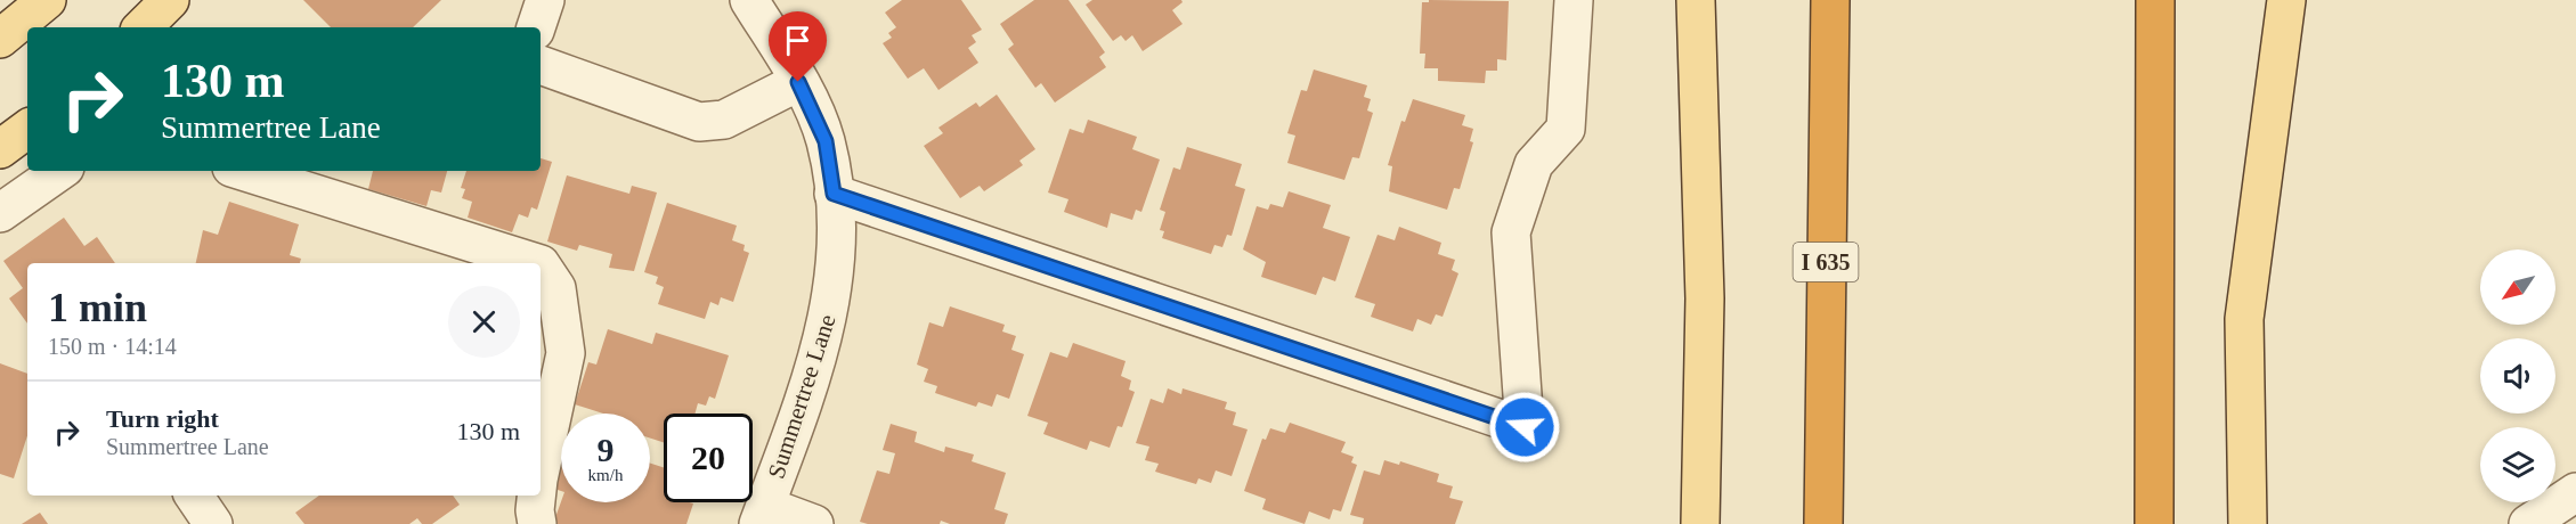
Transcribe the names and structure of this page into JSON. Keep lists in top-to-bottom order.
{
  "streets": {
    "highway": ["I 635"],
    "street": ["Summertree Lane"]
  },
  "north": "bottom left",
  "page": {
    "turn": ["130 m", "Summertree Lane"],
    "heading": ["1 min", "150 m · 14:14"],
    "list": [
      {
        "name": "Turn right",
        "note": "Summertree Lane",
        "value": "130 m"
      }
    ],
    "speed": "9 km/h",
    "limit": "20"
  }
}
